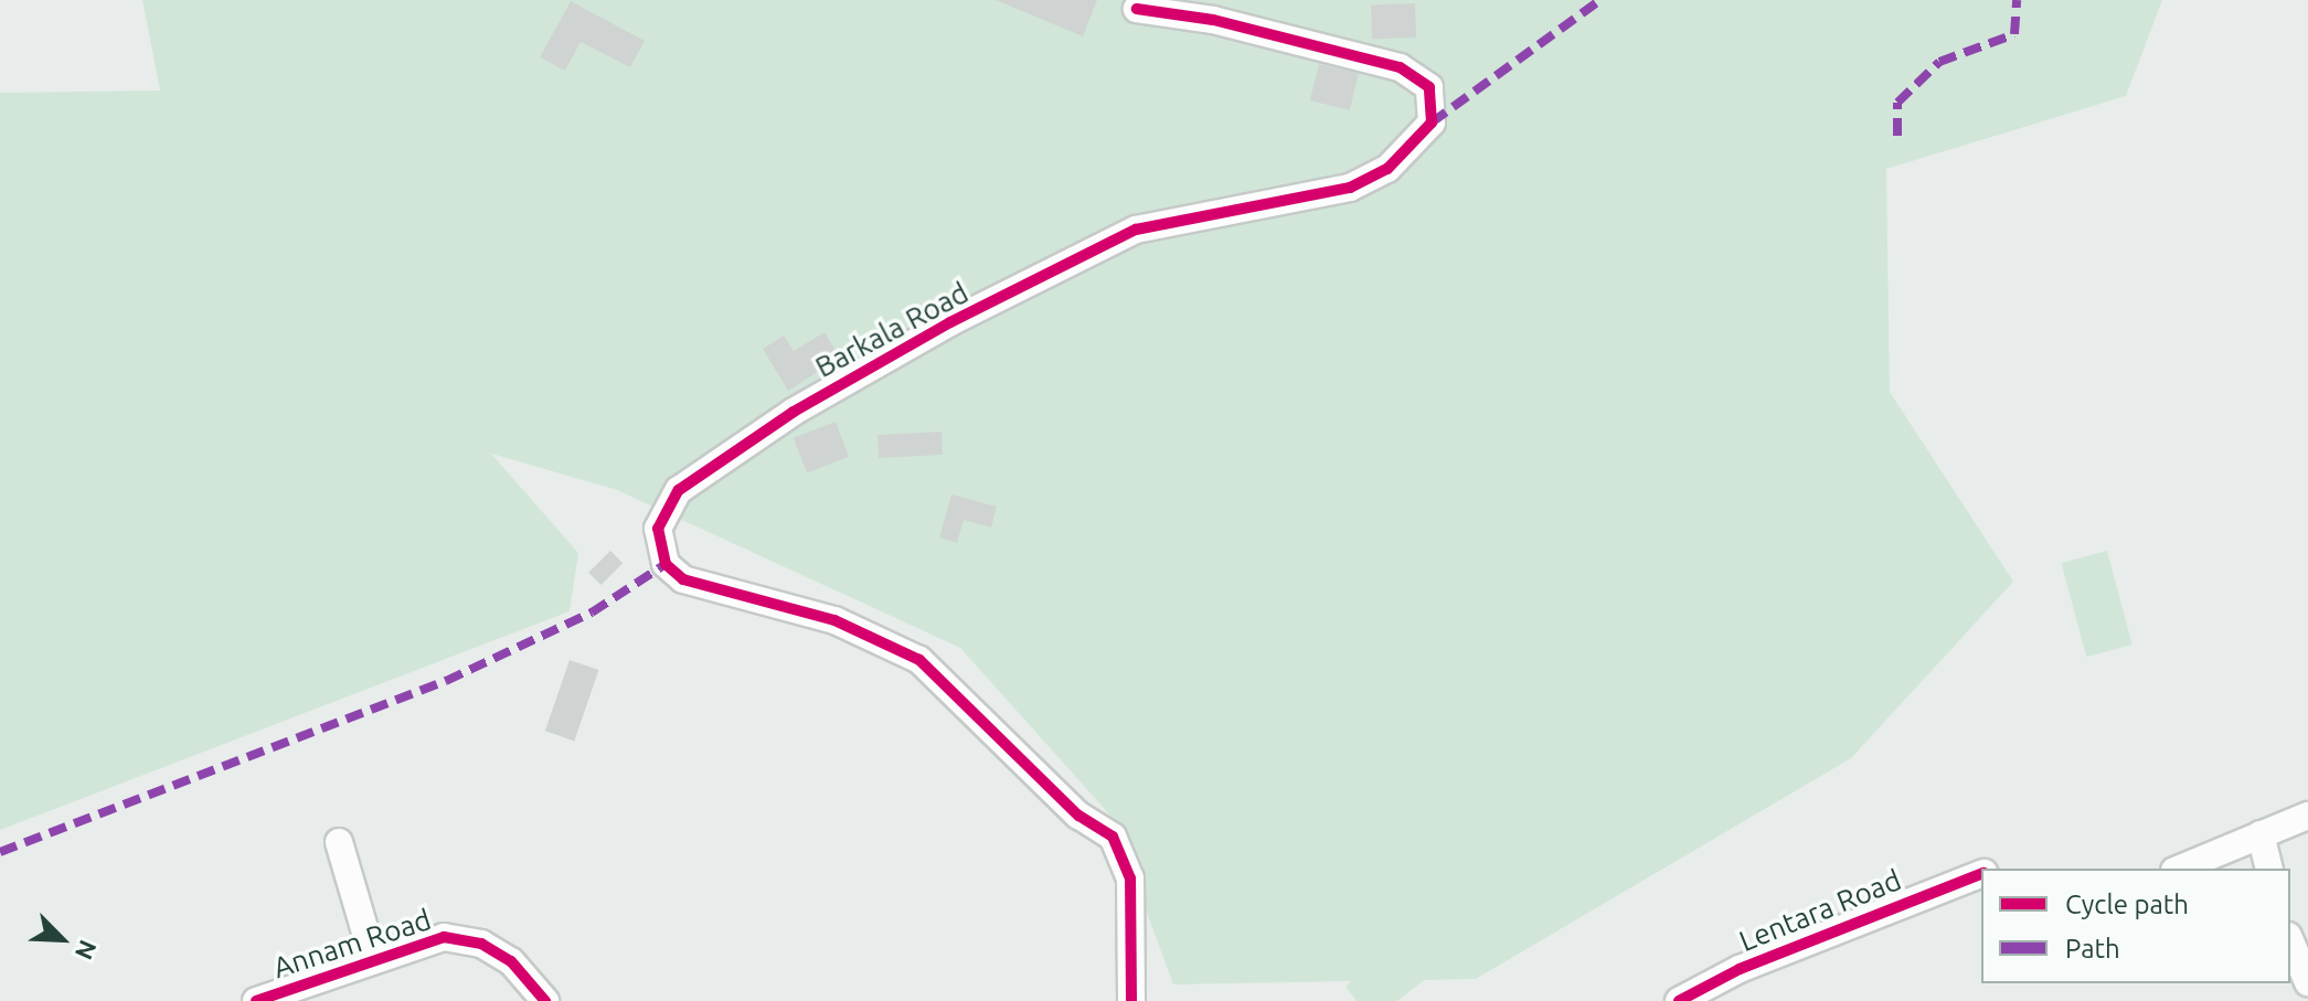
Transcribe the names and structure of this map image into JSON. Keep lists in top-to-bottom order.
{
  "streets": {
    "street": ["Barkala Road", "Lentara Road", "Annam Road"]
  },
  "legend": ["Cycle path", "Path"],
  "north": "bottom right"
}
